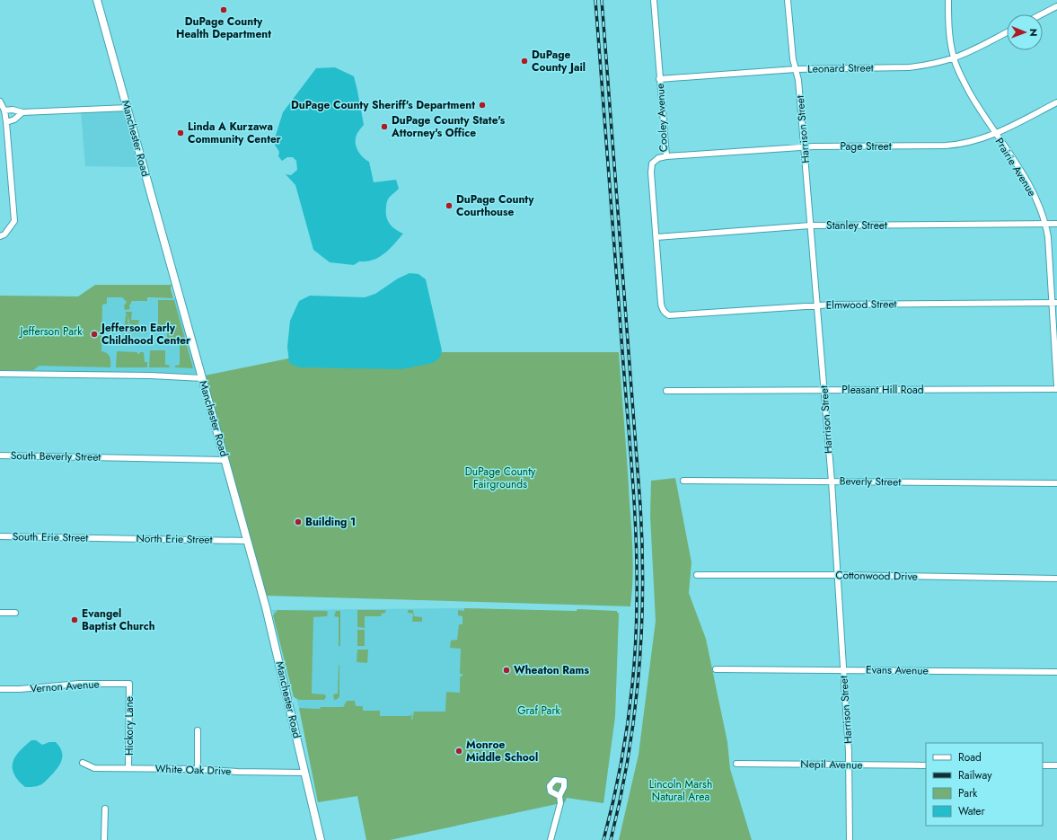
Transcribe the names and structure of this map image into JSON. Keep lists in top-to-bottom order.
{
  "streets": {
    "street": [
      "Leonard Street",
      "Cooley Avenue",
      "Harrison Street",
      "Manchester Road",
      "Page Street",
      "Prairie Avenue",
      "Stanley Street",
      "Elmwood Street",
      "Pleasant Hill Road",
      "South Beverly Street",
      "Beverly Street",
      "South Erie Street",
      "North Erie Street",
      "Cottonwood Drive",
      "Evans Avenue",
      "Vernon Avenue",
      "Hickory Lane",
      "Nepil Avenue",
      "White Oak Drive"
    ]
  },
  "crossings": [
    ["Leonard Street", "Cooley Avenue"],
    ["Leonard Street", "Harrison Street"],
    ["Leonard Street", "Prairie Avenue"],
    ["Cooley Avenue", "Page Street"],
    ["Cooley Avenue", "Stanley Street"],
    ["Cooley Avenue", "Elmwood Street"],
    ["Harrison Street", "Page Street"],
    ["Harrison Street", "Stanley Street"],
    ["Harrison Street", "Elmwood Street"],
    ["Harrison Street", "Pleasant Hill Road"],
    ["Harrison Street", "Beverly Street"],
    ["Harrison Street", "Cottonwood Drive"],
    ["Harrison Street", "Evans Avenue"],
    ["Harrison Street", "Nepil Avenue"],
    ["Manchester Road", "South Beverly Street"],
    ["Manchester Road", "North Erie Street"],
    ["Manchester Road", "White Oak Drive"],
    ["Page Street", "Prairie Avenue"],
    ["Prairie Avenue", "Stanley Street"],
    ["Prairie Avenue", "Elmwood Street"],
    ["Prairie Avenue", "Pleasant Hill Road"],
    ["South Erie Street", "North Erie Street"],
    ["Vernon Avenue", "Hickory Lane"],
    ["Hickory Lane", "White Oak Drive"]
  ],
  "parks": [
    "Jefferson Park",
    "DuPage County Fairgrounds",
    "Graf Park",
    "Lincoln Marsh Natural Area"
  ],
  "places": [
    "DuPage County Health Department",
    "DuPage County Jail",
    "DuPage County Sheriff's Department",
    "DuPage County State's Attorney's Office",
    "Linda A Kurzawa Community Center",
    "DuPage County Courthouse",
    "Jefferson Early Childhood Center",
    "Building 1",
    "Evangel Baptist Church",
    "Wheaton Rams",
    "Monroe Middle School"
  ],
  "legend": [
    "Road",
    "Railway",
    "Park",
    "Water"
  ],
  "north": "right"
}
